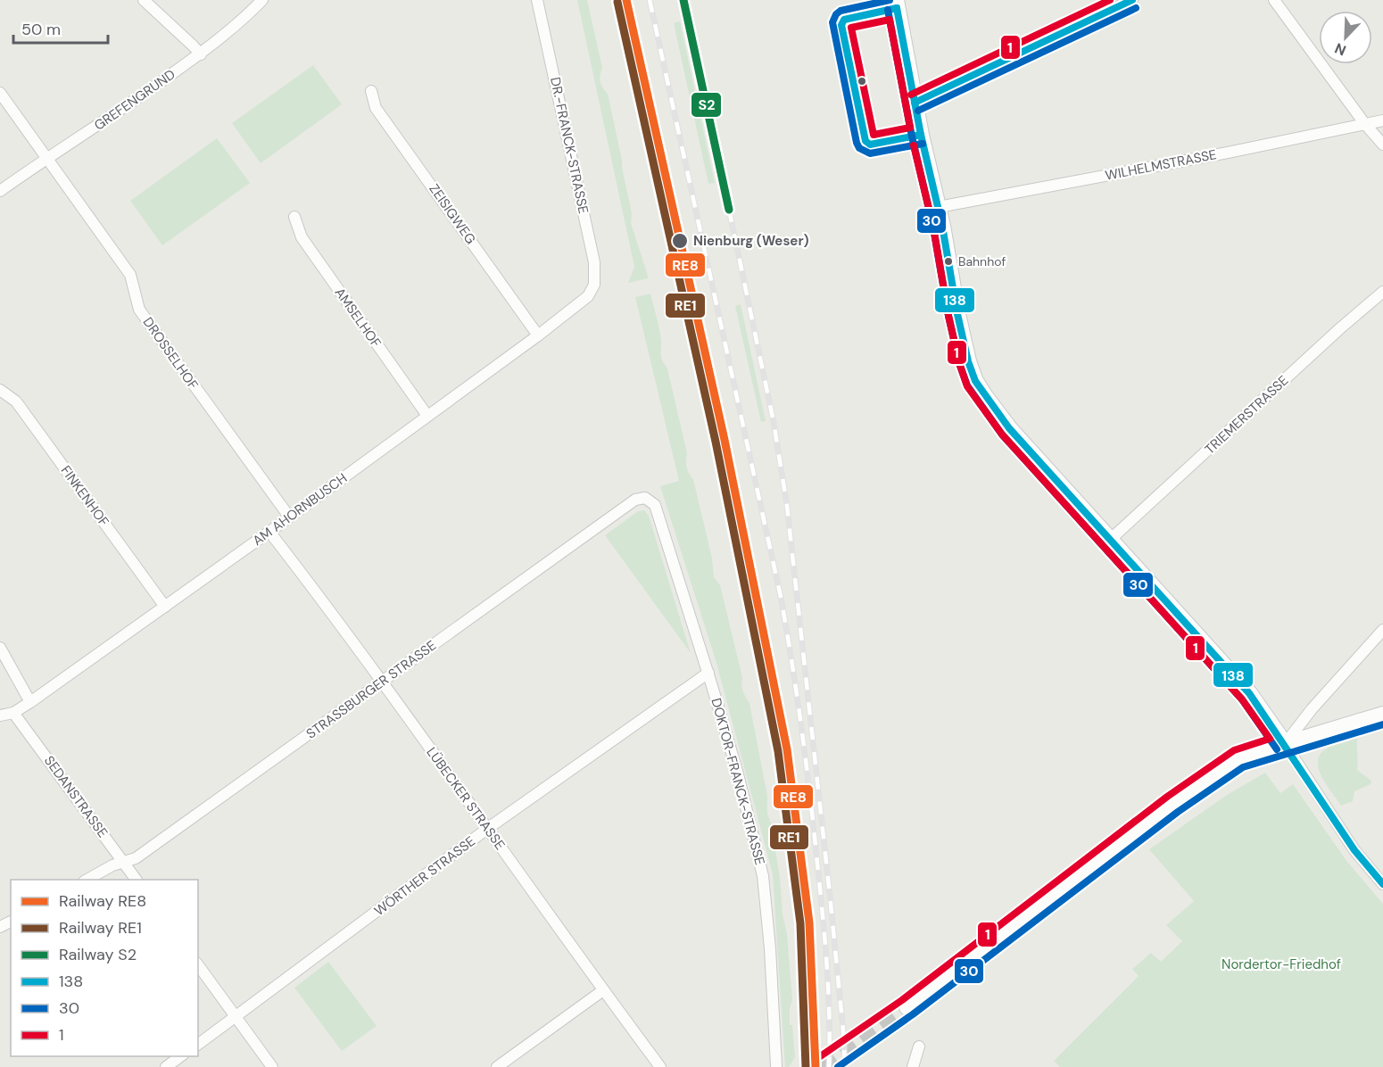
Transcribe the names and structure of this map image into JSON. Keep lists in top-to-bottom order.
{
  "streets": {
    "street": [
      "GREFENGRUND",
      "DR.-FRANCK-STRASSE",
      "WILHELMSTRASSE",
      "ZEISIGWEG",
      "AMSELHOF",
      "DROSSELHOF",
      "TRIEMERSTRASSE",
      "FINKENHOF",
      "AM AHORNBUSCH",
      "STRASSBURGER STRASSE",
      "DOKTOR-FRANCK-STRASSE",
      "SEDANSTRASSE",
      "LÜBECKER STRASSE",
      "WÖRTHER STRASSE"
    ]
  },
  "crossings": [
    ["GREFENGRUND", "DROSSELHOF"],
    ["DR.-FRANCK-STRASSE", "AM AHORNBUSCH"],
    ["ZEISIGWEG", "AM AHORNBUSCH"],
    ["AMSELHOF", "AM AHORNBUSCH"],
    ["DROSSELHOF", "AM AHORNBUSCH"],
    ["FINKENHOF", "AM AHORNBUSCH"],
    ["AM AHORNBUSCH", "SEDANSTRASSE"],
    ["AM AHORNBUSCH", "LÜBECKER STRASSE"],
    ["STRASSBURGER STRASSE", "DOKTOR-FRANCK-STRASSE"],
    ["STRASSBURGER STRASSE", "SEDANSTRASSE"],
    ["STRASSBURGER STRASSE", "LÜBECKER STRASSE"],
    ["DOKTOR-FRANCK-STRASSE", "WÖRTHER STRASSE"],
    ["LÜBECKER STRASSE", "WÖRTHER STRASSE"]
  ],
  "parks": ["Nordertor-Friedhof"],
  "places": ["Nienburg (Weser)", "Bahnhof"],
  "lines": [
    "rail line RE8",
    "rail line S2",
    "transit line 138",
    "transit line 30",
    "transit line 1",
    "rail line RE1"
  ],
  "legend": [
    "Railway RE8",
    "Railway RE1",
    "Railway S2",
    "138",
    "30",
    "1"
  ],
  "scale_bar": "50 m",
  "north": "bottom left"
}
